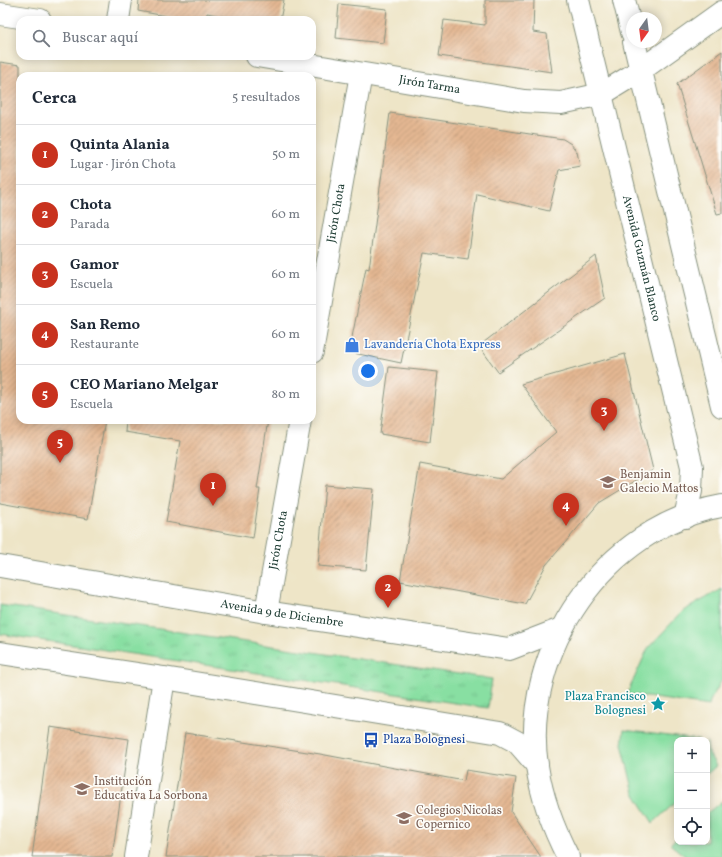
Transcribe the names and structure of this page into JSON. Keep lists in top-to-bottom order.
{
  "streets": {
    "main road": [
      "Jirón Tarma",
      "Jirón Chota",
      "Avenida Guzmán Blanco",
      "Avenida 9 de Diciembre"
    ]
  },
  "crossings": [
    ["Jirón Tarma", "Jirón Chota"],
    ["Jirón Tarma", "Avenida Guzmán Blanco"],
    ["Jirón Chota", "Avenida 9 de Diciembre"]
  ],
  "places": {
    "shop": ["Lavandería Chota Express"],
    "school or university": ["Benjamin Galecio Mattos", "Institución Educativa La Sorbona", "Colegios Nicolas Copernico"],
    "place": ["Plaza Francisco Bolognesi"],
    "bus stop": ["Plaza Bolognesi"]
  },
  "north": "bottom",
  "page": {
    "search": "Buscar aquí",
    "heading": ["Cerca", "5 resultados"],
    "list": [
      {
        "mark": "1",
        "name": "Quinta Alania",
        "note": "Lugar · Jirón Chota",
        "value": "50 m"
      },
      {
        "mark": "2",
        "name": "Chota",
        "note": "Parada",
        "value": "60 m"
      },
      {
        "mark": "3",
        "name": "Gamor",
        "note": "Escuela",
        "value": "60 m"
      },
      {
        "mark": "4",
        "name": "San Remo",
        "note": "Restaurante",
        "value": "60 m"
      },
      {
        "mark": "5",
        "name": "CEO Mariano Melgar",
        "note": "Escuela",
        "value": "80 m"
      }
    ],
    "pins": [
      "3",
      "5",
      "1",
      "4",
      "2"
    ],
    "map_buttons": ["+", "−"]
  }
}
